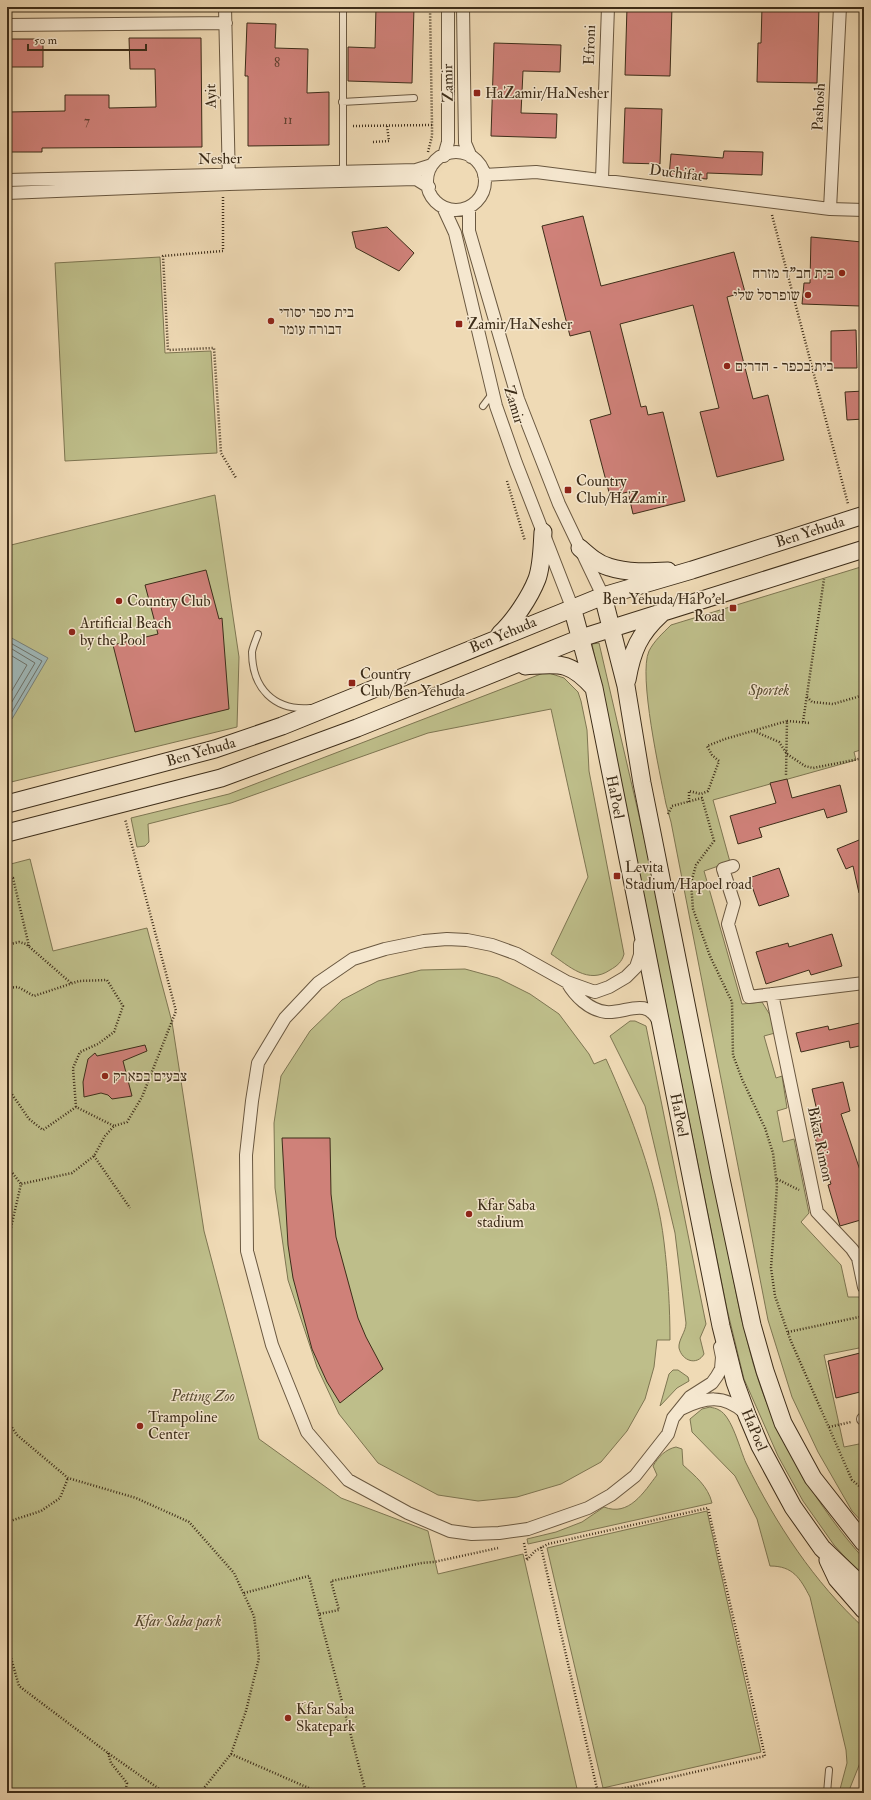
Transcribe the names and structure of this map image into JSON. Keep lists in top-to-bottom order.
{
  "streets": {
    "main road": ["Ben Yehuda", "HaPoel"],
    "street": [
      "Efroni",
      "Zamir",
      "Ayit",
      "Pashosh",
      "Nesher",
      "Duchifat",
      "Bikat Rimon"
    ]
  },
  "crossings": [
    ["Efroni", "Duchifat"],
    ["Zamir", "Nesher"],
    ["Zamir", "Duchifat"],
    ["Zamir", "Ben Yehuda"],
    ["Zamir", "HaPoel"],
    ["Ayit", "Nesher"],
    ["Pashosh", "Duchifat"],
    ["Nesher", "Duchifat"],
    ["Ben Yehuda", "HaPoel"]
  ],
  "parks": ["Sportek", "Petting Zoo", "Kfar Saba park"],
  "places": {
    "transit": [
      "HaZamir/HaNesher",
      "Zamir/HaNesher",
      "Country Club/HaZamir",
      "Ben Yehuda/HaPo'el Road",
      "Country Club/Ben Yehuda",
      "Levita Stadium/Hapoel road"
    ],
    "other": [
      "בית חב\"ד מזרח",
      "שופרסל שלי",
      "בית ספר יסודי דבורה עומר",
      "בית בכפר - הדרים",
      "Country Club",
      "Artificial Beach by the Pool",
      "צבעים בפארק",
      "Kfar Saba stadium",
      "Trampoline Center",
      "Kfar Saba Skatepark"
    ]
  },
  "house_numbers": ["8", "11", "7"],
  "scale_bar": "50 m"
}
